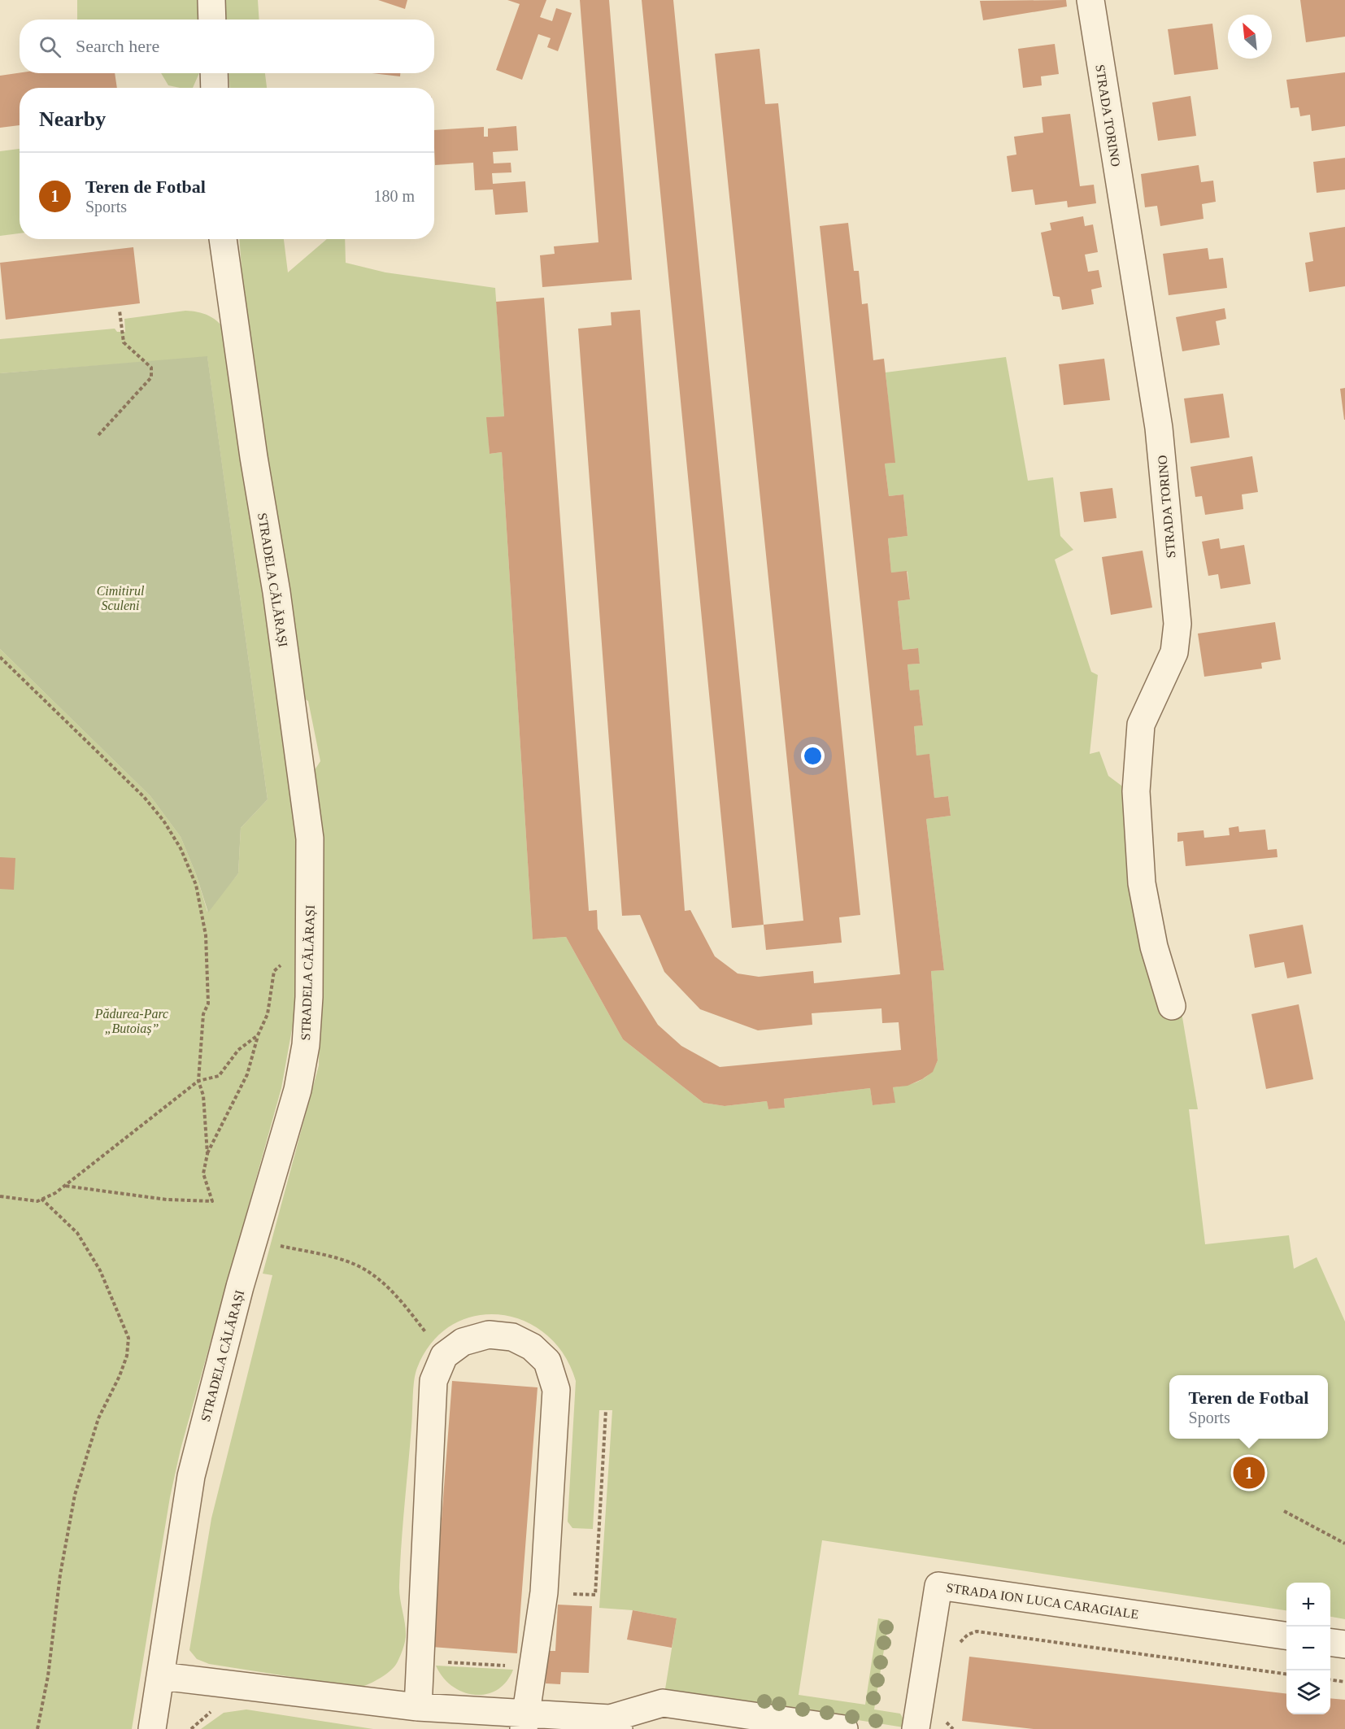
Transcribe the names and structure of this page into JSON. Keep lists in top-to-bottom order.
{
  "streets": {
    "street": ["STRADA TORINO", "STRADELA CĂLĂRAȘI", "STRADA ION LUCA CARAGIALE"]
  },
  "parks": ["Cimitirul Sculeni", "Pădurea-Parc „Butoiaș”"],
  "north": "top left",
  "page": {
    "search": "Search here",
    "heading": "Nearby",
    "list": [
      {
        "mark": "1",
        "name": "Teren de Fotbal",
        "note": "Sports",
        "value": "180 m"
      }
    ],
    "popup": ["Teren de Fotbal", "Sports"],
    "pins": "1",
    "map_buttons": ["+", "−"]
  }
}
